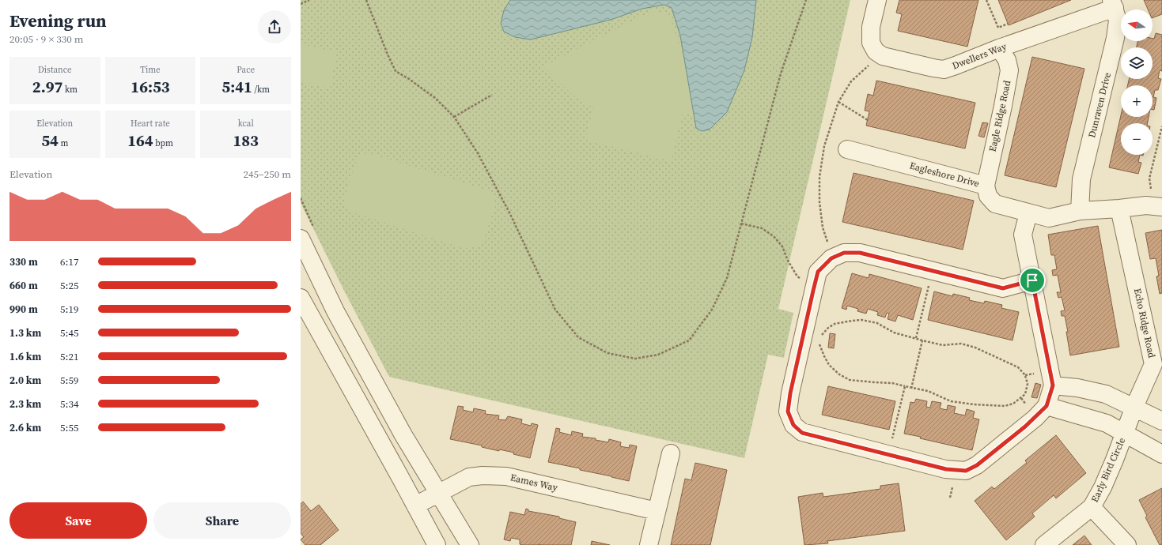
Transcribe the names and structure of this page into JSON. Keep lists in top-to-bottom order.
{
  "streets": {
    "street": [
      "Dwellers Way",
      "Dunraven Drive",
      "Eagle Ridge Road",
      "Eagleshore Drive",
      "Echo Ridge Road",
      "Early Bird Circle",
      "Eames Way"
    ]
  },
  "crossings": [
    ["Dwellers Way", "Dunraven Drive"],
    ["Dwellers Way", "Eagle Ridge Road"],
    ["Dunraven Drive", "Eagleshore Drive"],
    ["Eagle Ridge Road", "Eagleshore Drive"],
    ["Eagleshore Drive", "Echo Ridge Road"],
    ["Echo Ridge Road", "Early Bird Circle"]
  ],
  "north": "left",
  "page": {
    "heading": ["Evening run", "20:05 · 9 × 330 m"],
    "map_buttons": ["+", "−"],
    "stats": [
      ["Distance", "2.97 km"],
      ["Time", "16:53"],
      ["Pace", "5:41 /km"],
      ["Elevation", "54 m"],
      ["Heart rate", "164 bpm"],
      ["kcal", "183"]
    ],
    "chart": ["Elevation", "245–250 m"],
    "list": [
      {
        "name": "330 m",
        "note": "6:17"
      },
      {
        "name": "660 m",
        "note": "5:25"
      },
      {
        "name": "990 m",
        "note": "5:19"
      },
      {
        "name": "1.3 km",
        "note": "5:45"
      },
      {
        "name": "1.6 km",
        "note": "5:21"
      },
      {
        "name": "2.0 km",
        "note": "5:59"
      },
      {
        "name": "2.3 km",
        "note": "5:34"
      },
      {
        "name": "2.6 km",
        "note": "5:55"
      }
    ],
    "buttons": ["Save", "Share"]
  }
}
